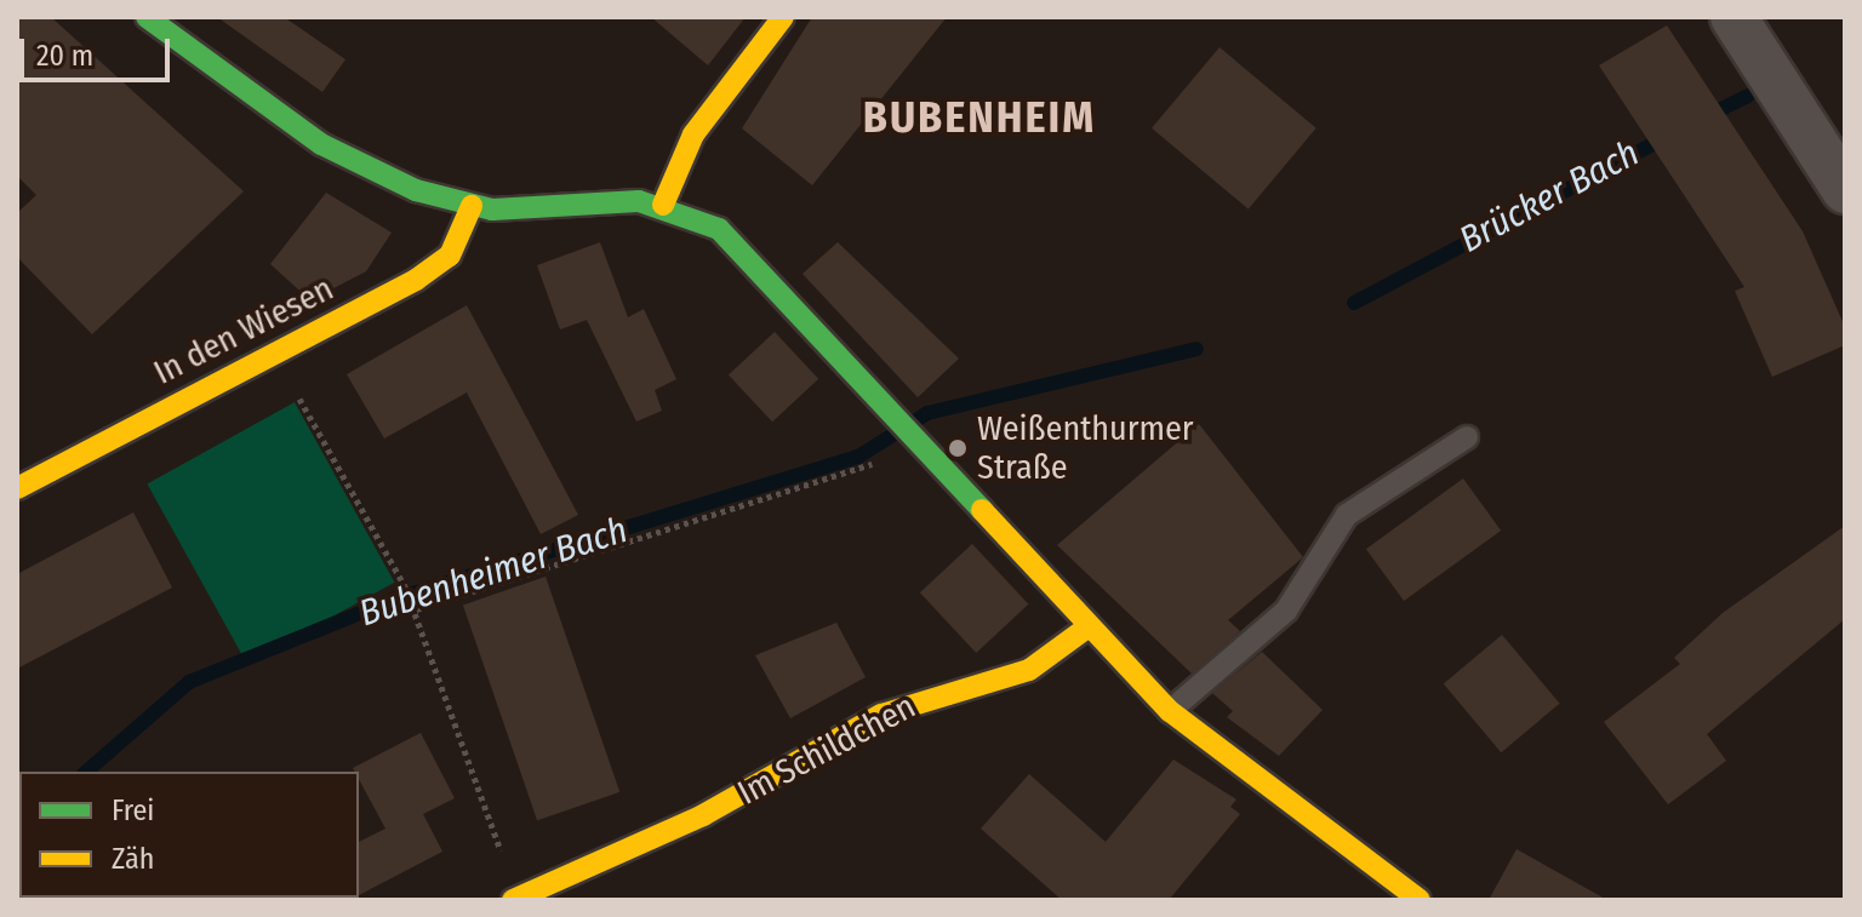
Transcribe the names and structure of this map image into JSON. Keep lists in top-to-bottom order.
{
  "streets": {
    "main road": ["In den Wiesen", "Im Schildchen"]
  },
  "districts": ["BUBENHEIM"],
  "water": ["Brücker Bach", "Bubenheimer Bach"],
  "places": ["Weißenthurmer Straße"],
  "legend": ["Frei", "Zäh"],
  "scale_bar": "20 m"
}
